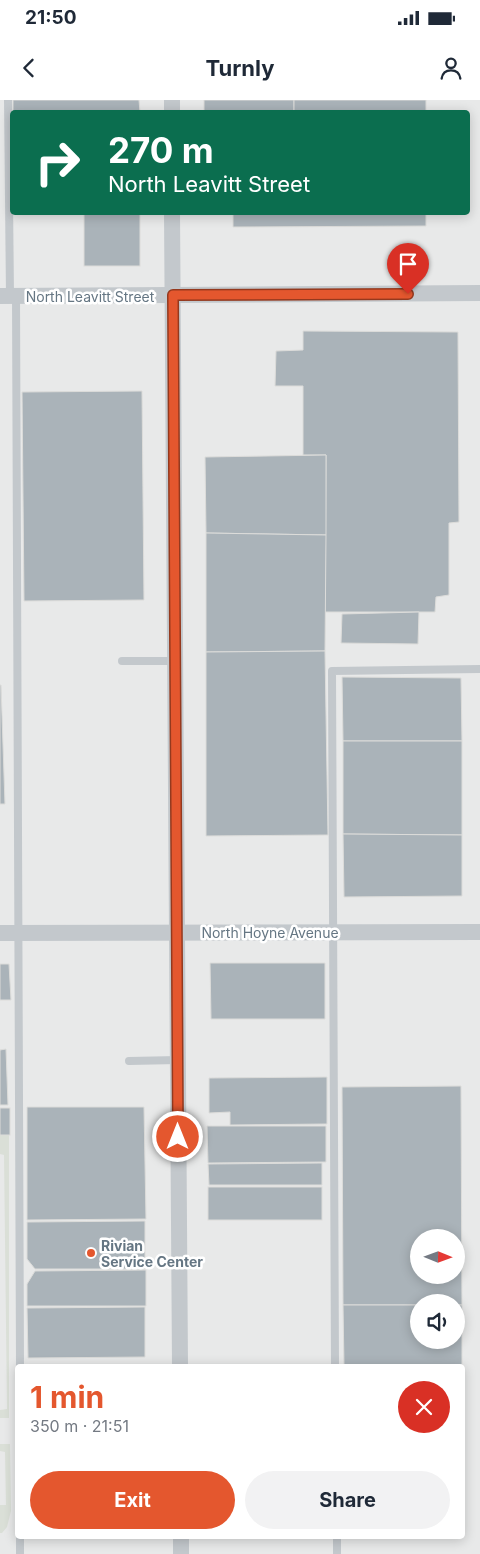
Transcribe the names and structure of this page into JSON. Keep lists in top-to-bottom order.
{
  "streets": {
    "street": ["North Leavitt Street", "North Hoyne Avenue"]
  },
  "places": ["Rivian Service Center"],
  "north": "right",
  "page": {
    "status": "21:50",
    "header": "Turnly",
    "turn": ["270 m", "North Leavitt Street"],
    "heading": ["1 min", "350 m · 21:51"],
    "buttons": ["Exit", "Share"]
  }
}
